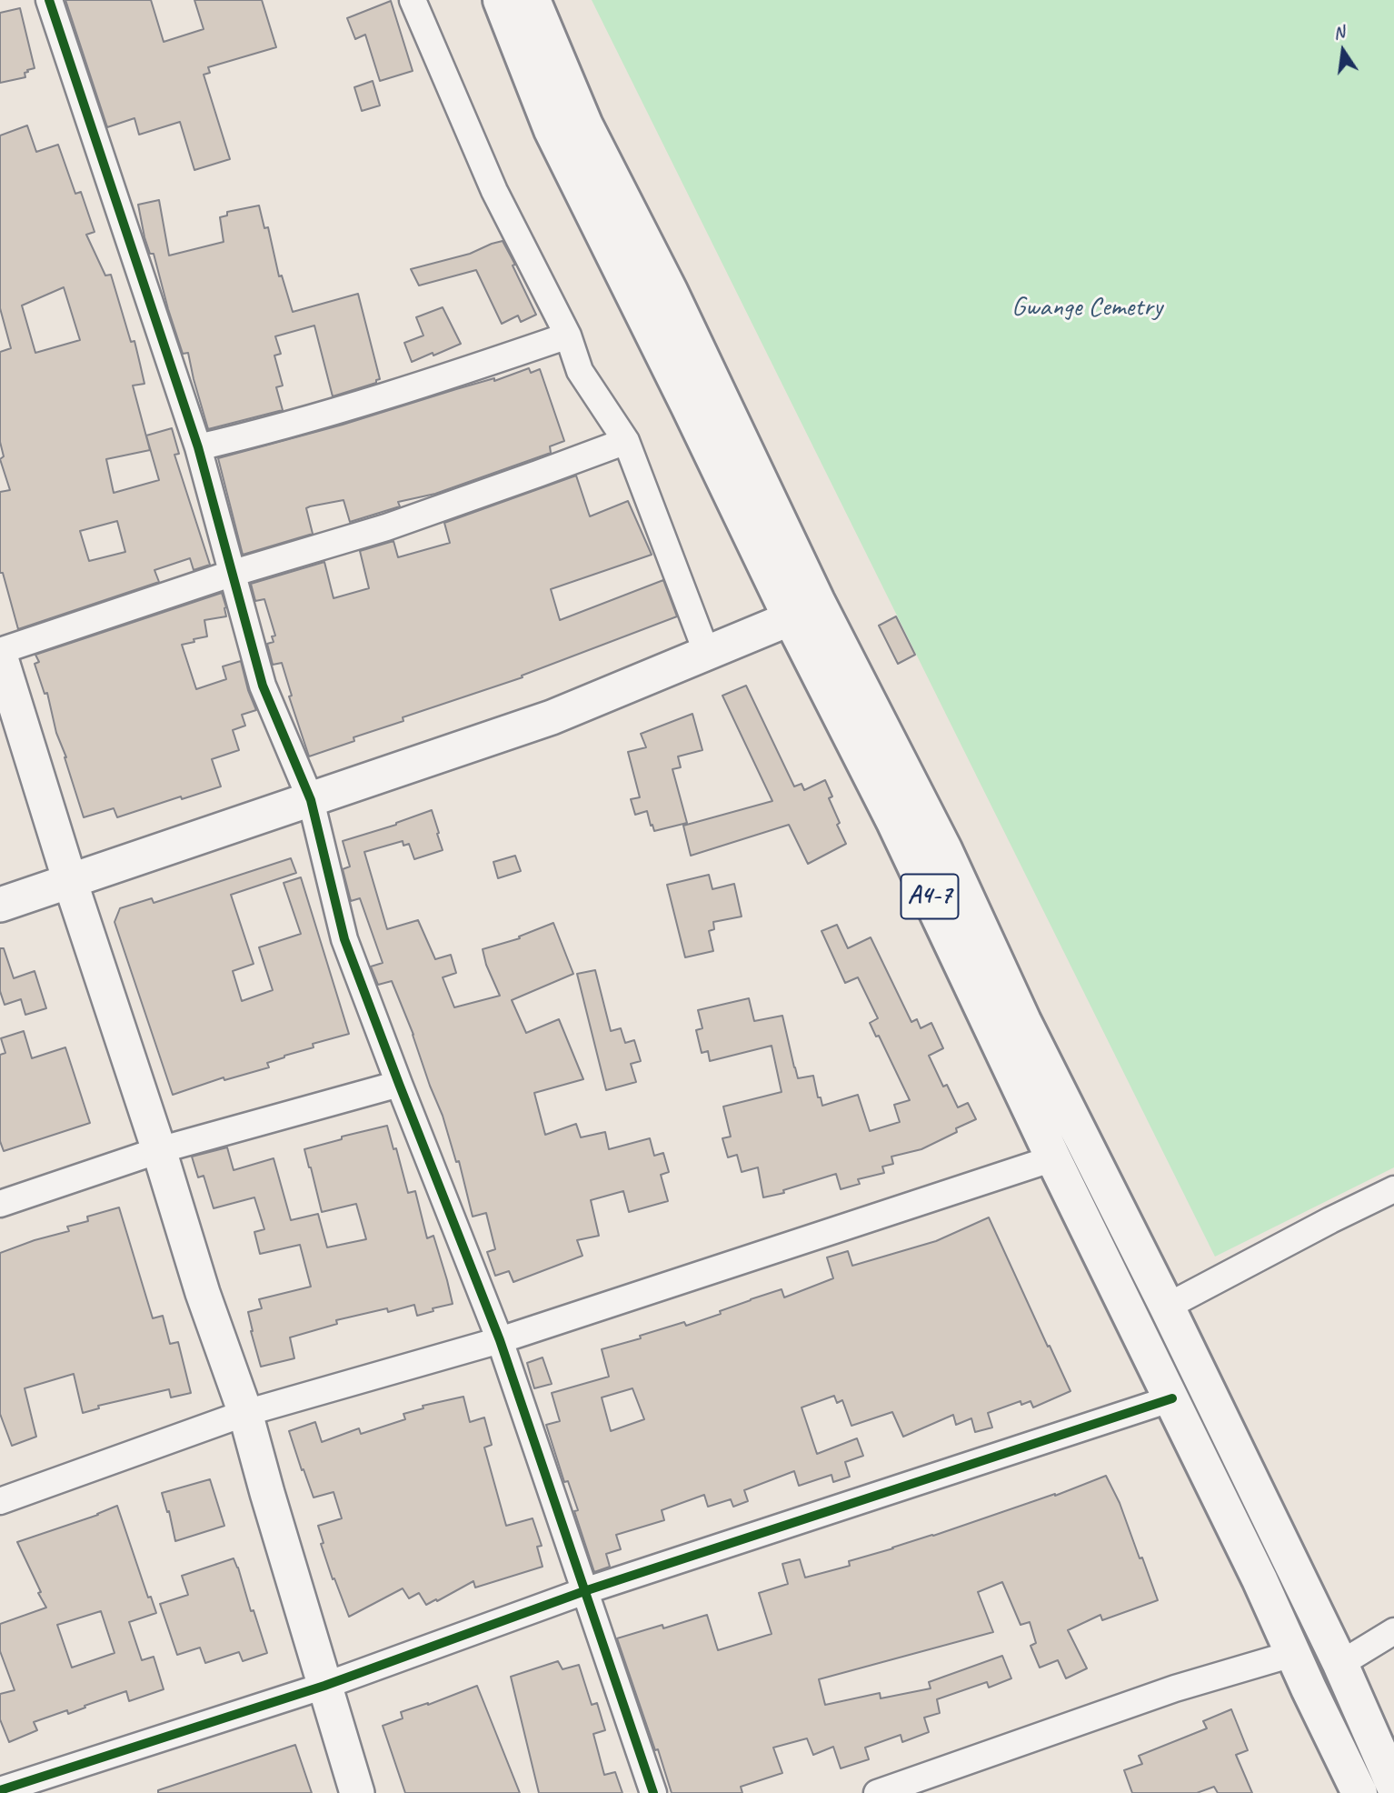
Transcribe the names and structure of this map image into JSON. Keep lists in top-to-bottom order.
{
  "streets": {
    "highway": ["A4-7"]
  },
  "parks": ["Gwange Cemetry"],
  "north": "top"
}
